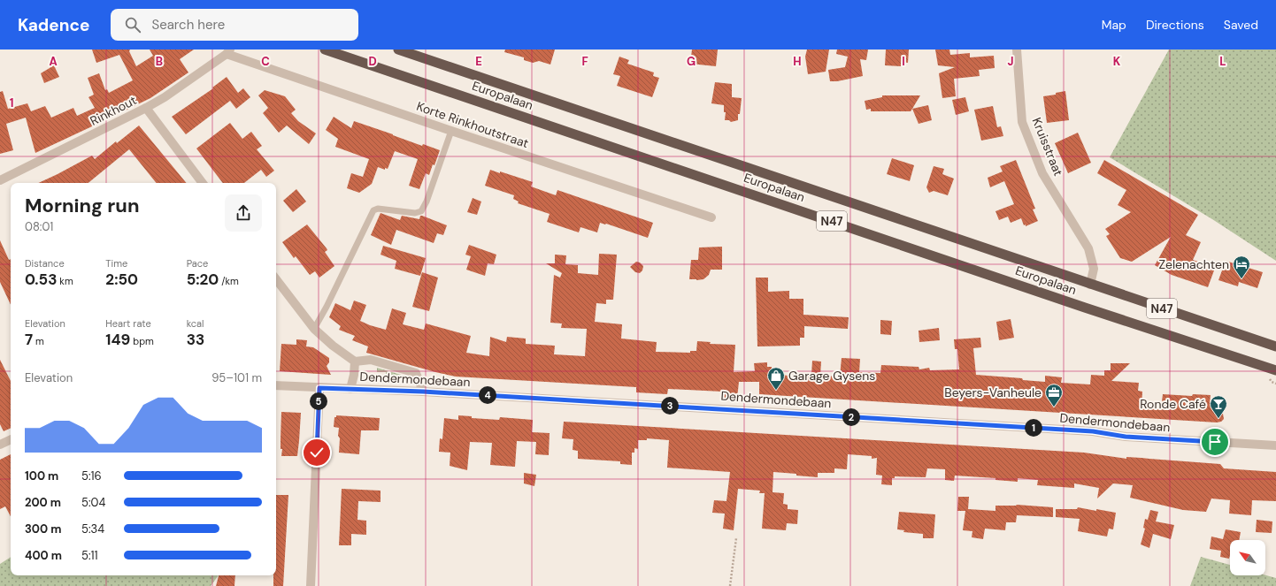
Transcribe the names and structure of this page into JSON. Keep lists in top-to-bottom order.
{
  "streets": {
    "highway": ["Europalaan", "N47"],
    "street": [
      "Rinkhout",
      "Korte Rinkhoutstraat",
      "Kruisstraat",
      "Dendermondebaan"
    ]
  },
  "crossings": [
    ["Europalaan", "Kruisstraat"],
    ["Rinkhout", "Korte Rinkhoutstraat"]
  ],
  "places": {
    "hotel": ["Zelenachten"],
    "shop": ["Garage Gysens"],
    "office": ["Beyers-Vanheule"],
    "bar": ["Ronde Café"]
  },
  "north": "top left",
  "page": {
    "header": "Kadence",
    "search": "Search here",
    "nav": ["Map", "Directions", "Saved"],
    "heading": ["Morning run", "08:01"],
    "stats": [
      ["Distance", "0.53 km"],
      ["Time", "2:50"],
      ["Pace", "5:20 /km"],
      ["Elevation", "7 m"],
      ["Heart rate", "149 bpm"],
      ["kcal", "33"]
    ],
    "chart": ["Elevation", "95–101 m"],
    "pins": [
      "4",
      "5",
      "3",
      "2",
      "1"
    ],
    "list": [
      {
        "name": "100 m",
        "note": "5:16"
      },
      {
        "name": "200 m",
        "note": "5:04"
      },
      {
        "name": "300 m",
        "note": "5:34"
      },
      {
        "name": "400 m",
        "note": "5:11"
      }
    ]
  },
  "grid": {
    "columns": [
      "A",
      "B",
      "C",
      "D",
      "E",
      "F",
      "G",
      "H",
      "I",
      "J",
      "K",
      "L"
    ],
    "rows": ["1"]
  }
}
